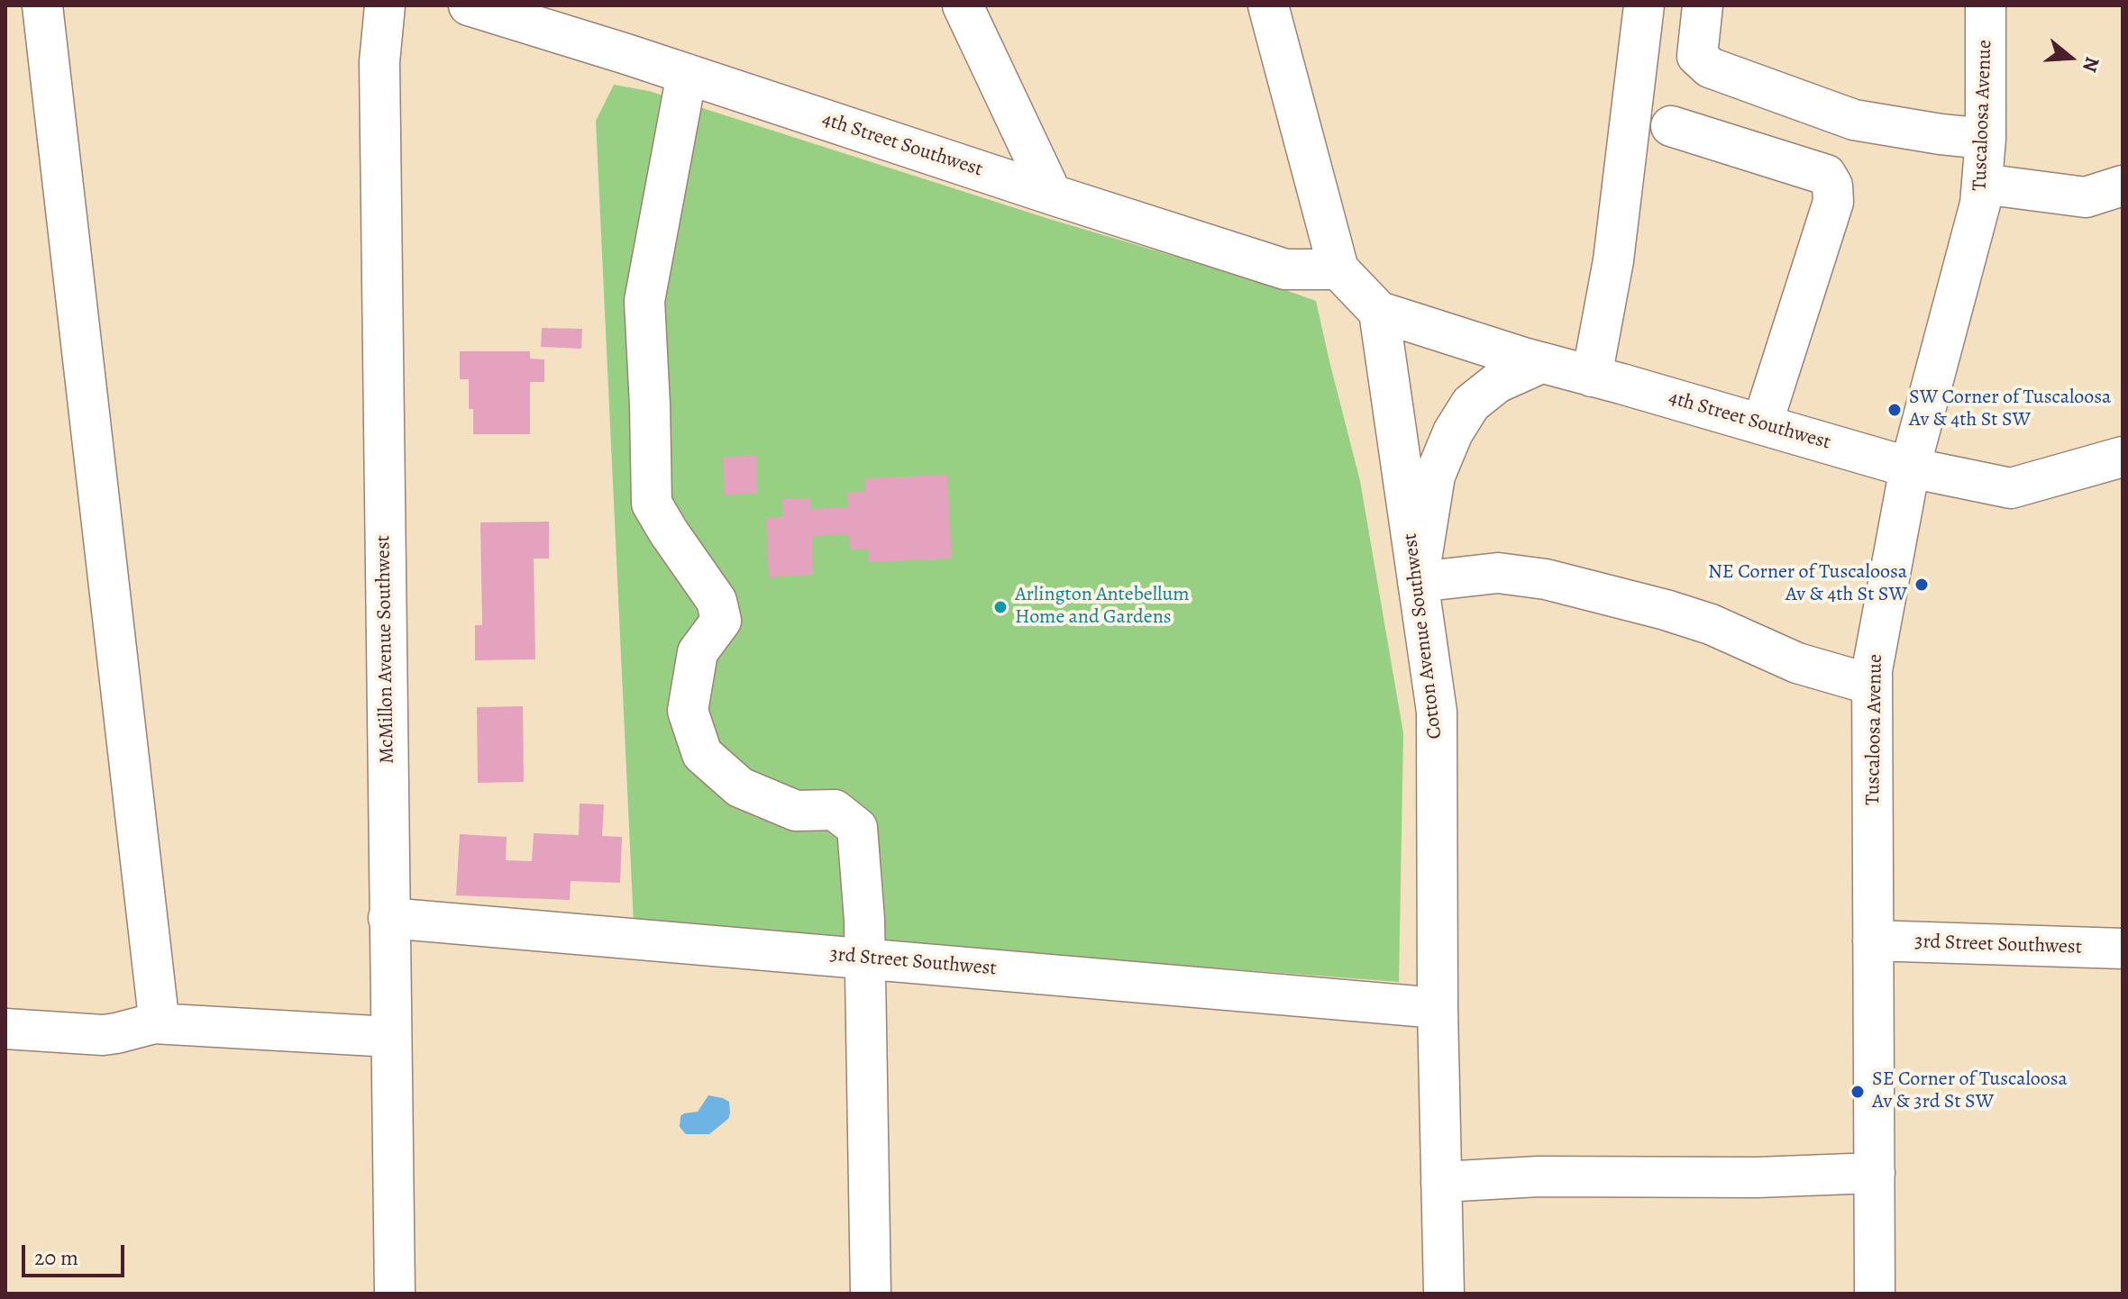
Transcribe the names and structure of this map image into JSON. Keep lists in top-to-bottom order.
{
  "streets": {
    "street": [
      "Tuscaloosa Avenue",
      "4th Street Southwest",
      "Cotton Avenue Southwest",
      "McMillon Avenue Southwest",
      "3rd Street Southwest"
    ]
  },
  "crossings": [
    ["Tuscaloosa Avenue", "4th Street Southwest"],
    ["Tuscaloosa Avenue", "3rd Street Southwest"],
    ["4th Street Southwest", "Cotton Avenue Southwest"],
    ["Cotton Avenue Southwest", "3rd Street Southwest"],
    ["McMillon Avenue Southwest", "3rd Street Southwest"]
  ],
  "places": [
    "SW Corner of Tuscaloosa Av & 4th St SW",
    "NE Corner of Tuscaloosa Av & 4th St SW",
    "Arlington Antebellum Home and Gardens",
    "SE Corner of Tuscaloosa Av & 3rd St SW"
  ],
  "scale_bar": "20 m",
  "north": "right"
}
